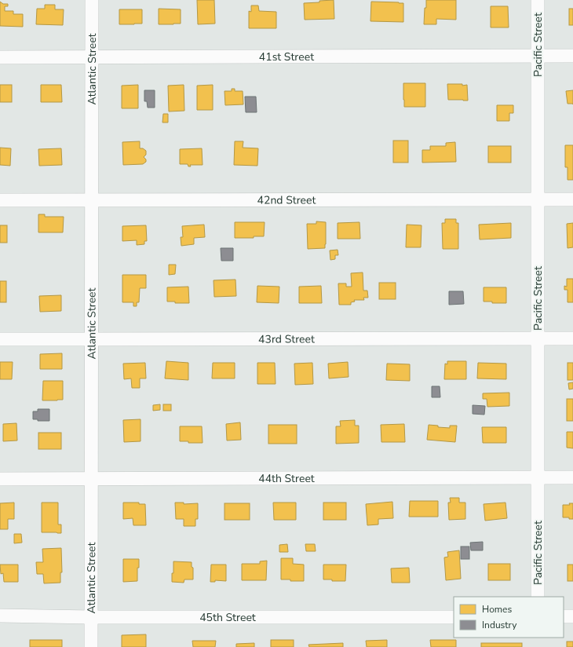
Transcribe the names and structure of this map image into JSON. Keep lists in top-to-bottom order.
{
  "streets": {
    "street": [
      "Pacific Street",
      "41st Street",
      "Atlantic Street",
      "42nd Street",
      "43rd Street",
      "44th Street",
      "45th Street"
    ]
  },
  "crossings": [
    ["Pacific Street", "41st Street"],
    ["Pacific Street", "42nd Street"],
    ["Pacific Street", "43rd Street"],
    ["Pacific Street", "44th Street"],
    ["41st Street", "Atlantic Street"],
    ["Atlantic Street", "42nd Street"],
    ["Atlantic Street", "43rd Street"],
    ["Atlantic Street", "44th Street"],
    ["Atlantic Street", "45th Street"]
  ],
  "legend": ["Homes", "Industry"]
}
